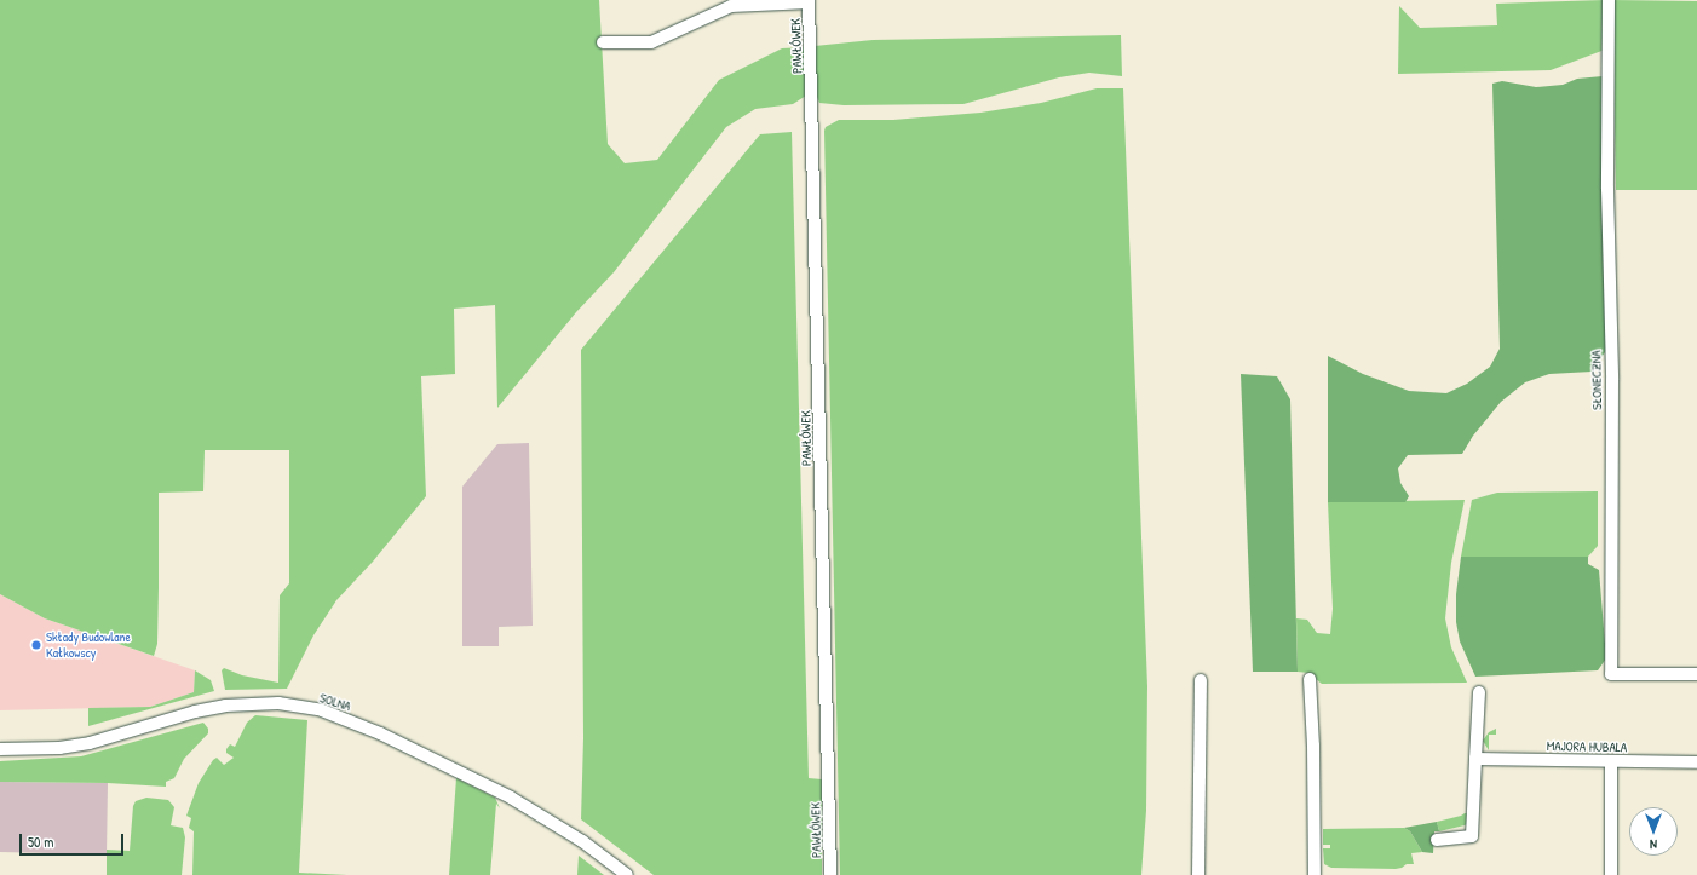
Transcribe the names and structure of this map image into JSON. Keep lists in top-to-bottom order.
{
  "streets": {
    "street": [
      "PAWŁÓWEK",
      "SŁONECZNA",
      "SOLNA",
      "MAJORA HUBALA"
    ]
  },
  "places": ["Składy Budowlane Kałkowscy"],
  "scale_bar": "50 m",
  "north": "bottom"
}
